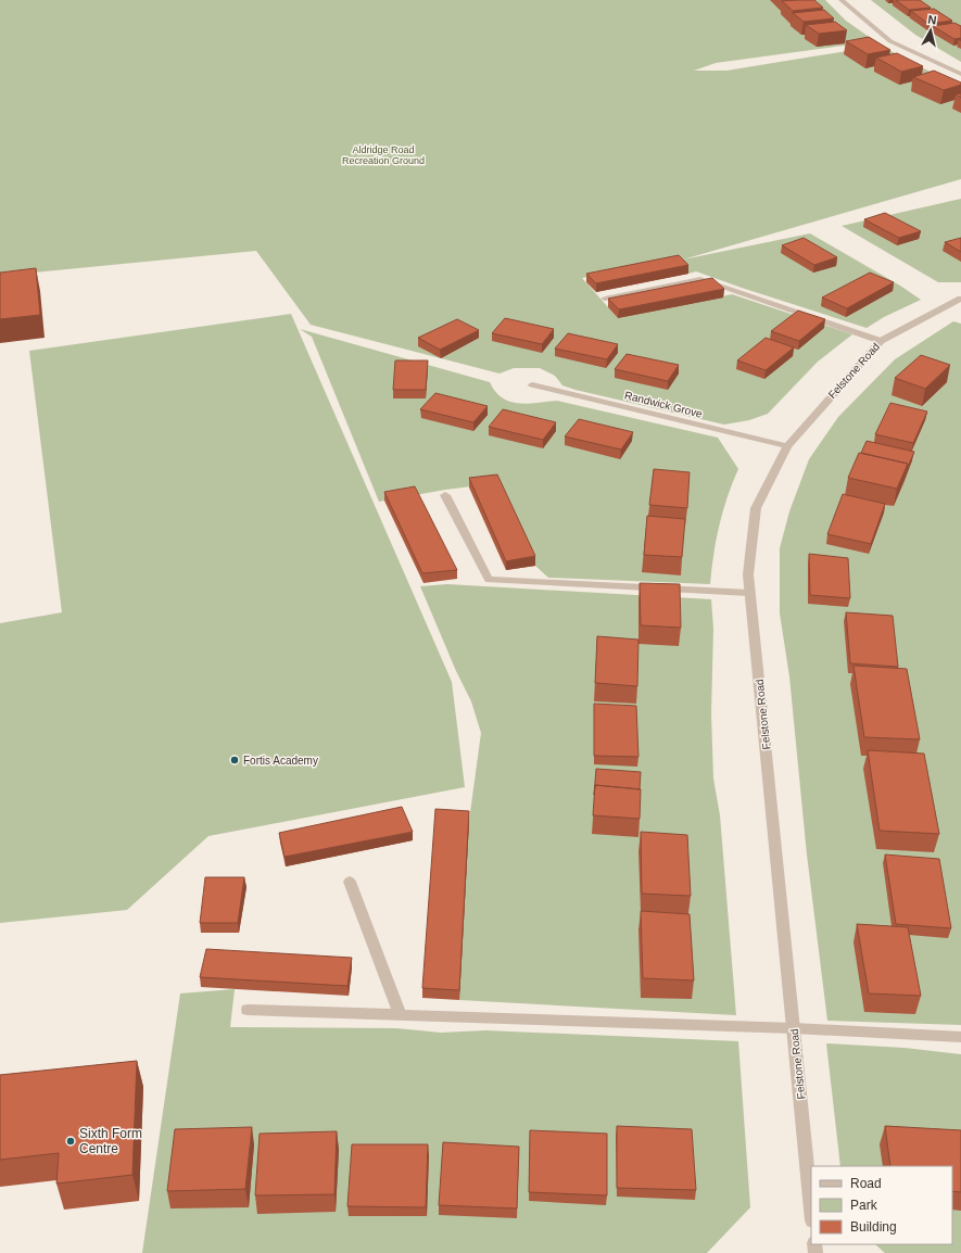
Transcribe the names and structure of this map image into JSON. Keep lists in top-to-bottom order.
{
  "streets": {
    "street": ["Felstone Road", "Randwick Grove"]
  },
  "crossings": [
    ["Felstone Road", "Randwick Grove"]
  ],
  "parks": ["Aldridge Road Recreation Ground"],
  "places": ["Fortis Academy", "Sixth Form Centre"],
  "legend": ["Road", "Park", "Building"],
  "north": "top"
}
